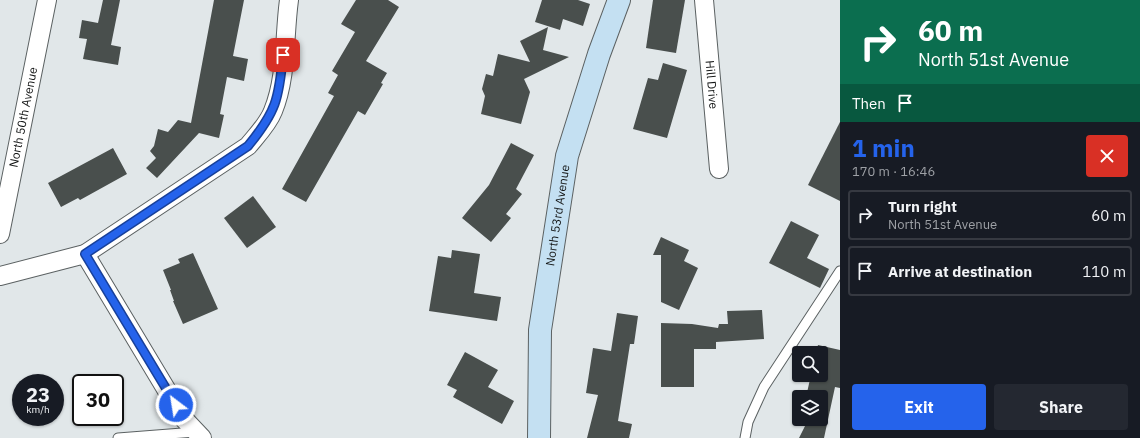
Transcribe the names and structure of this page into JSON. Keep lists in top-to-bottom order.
{
  "streets": {
    "street": ["Hill Drive", "North 50th Avenue", "North 53rd Avenue"]
  },
  "page": {
    "turn": ["60 m", "North 51st Avenue"],
    "then": "Then",
    "heading": ["1 min", "170 m · 16:46"],
    "list": [
      {
        "name": "Turn right",
        "note": "North 51st Avenue",
        "value": "60 m"
      },
      {
        "name": "Arrive at destination",
        "value": "110 m"
      }
    ],
    "speed": "23 km/h",
    "limit": "30",
    "buttons": ["Exit", "Share"]
  }
}
